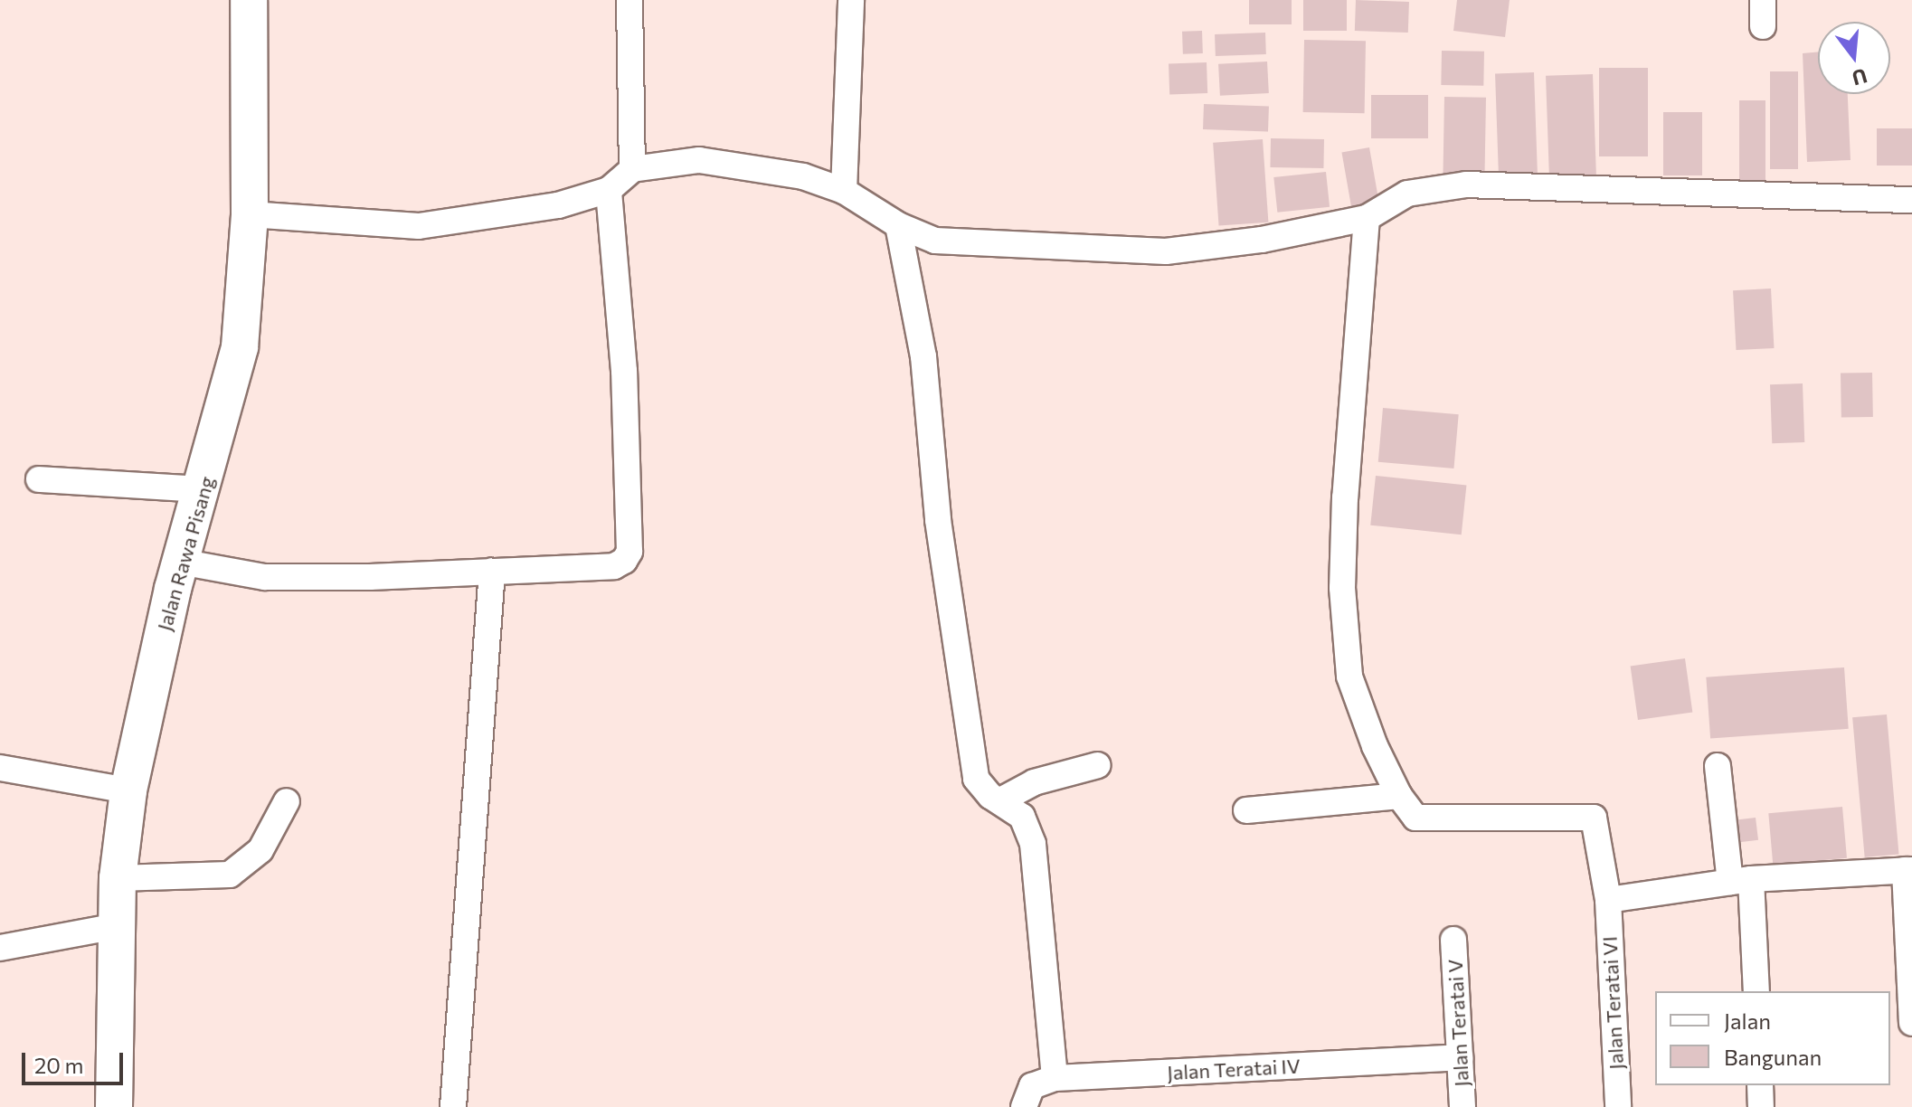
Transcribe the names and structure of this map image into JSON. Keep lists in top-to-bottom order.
{
  "streets": {
    "street": [
      "Jalan Rawa Pisang",
      "Jalan Teratai VI",
      "Jalan Teratai V",
      "Jalan Teratai IV"
    ]
  },
  "crossings": [
    ["Jalan Teratai V", "Jalan Teratai IV"]
  ],
  "legend": ["Jalan", "Bangunan"],
  "scale_bar": "20 m",
  "north": "bottom"
}
